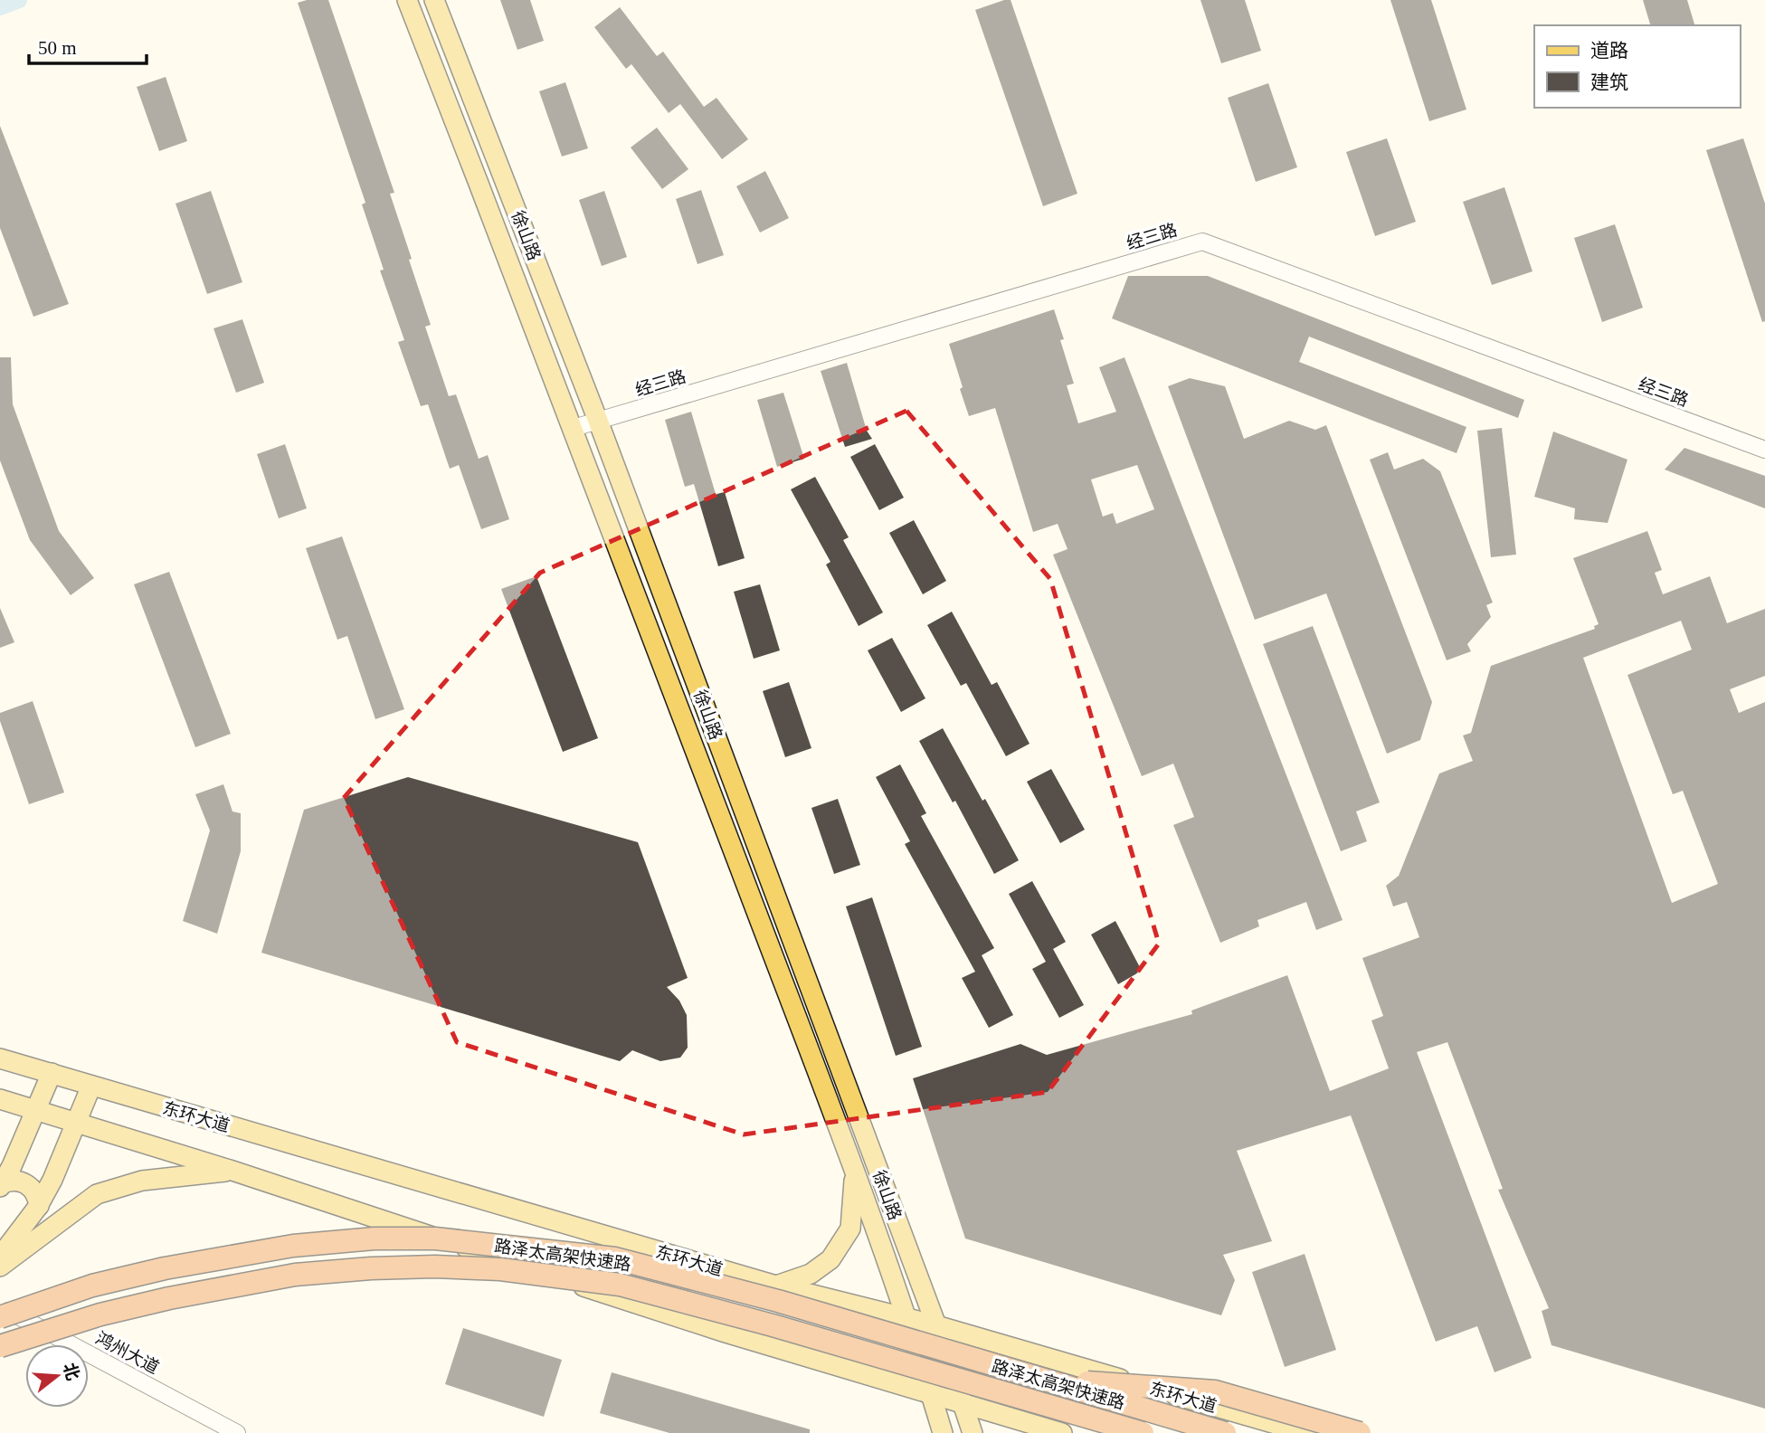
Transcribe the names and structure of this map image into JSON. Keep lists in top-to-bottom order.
{
  "streets": {
    "highway": ["路泽太高架快速路"],
    "main road": ["徐山路", "东环大道"],
    "street": ["经三路", "鸿州大道"]
  },
  "crossings": [
    ["徐山路", "经三路"],
    ["徐山路", "东环大道"]
  ],
  "legend": ["道路", "建筑"],
  "scale_bar": "50 m",
  "north": "right"
}
